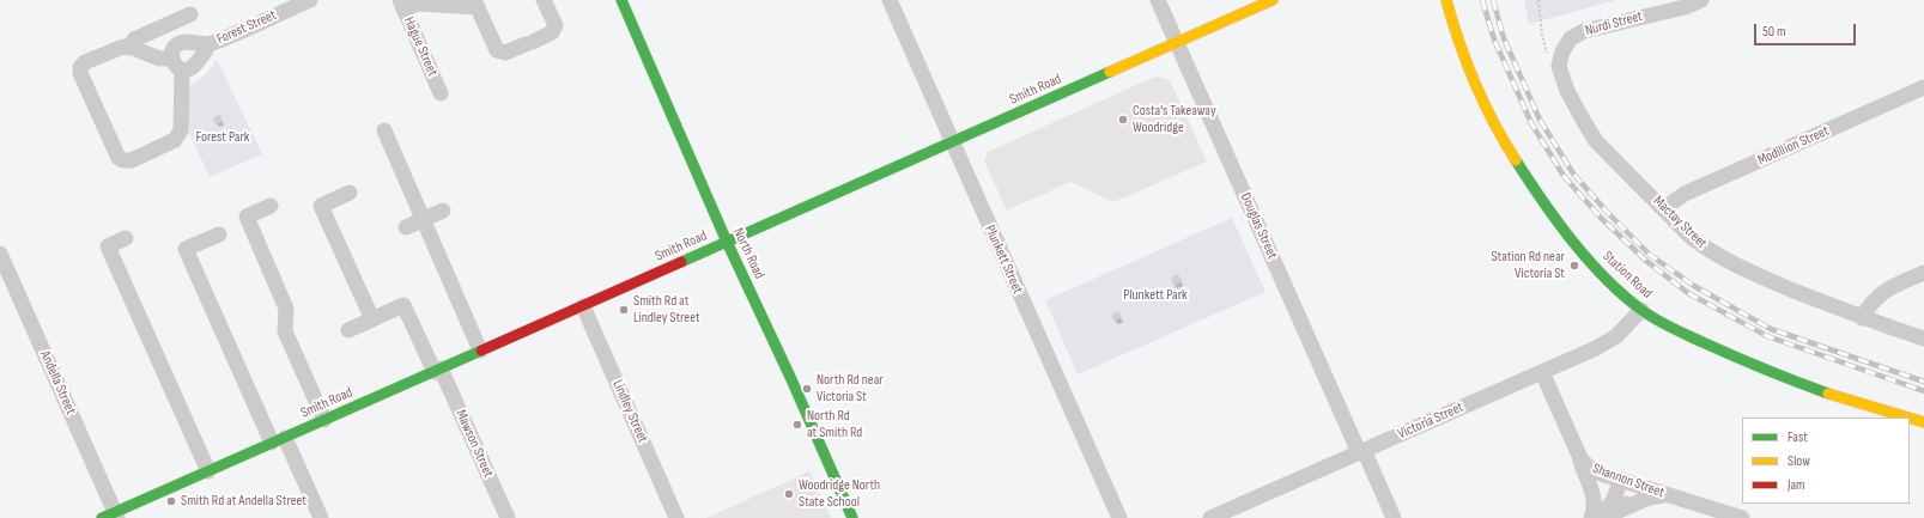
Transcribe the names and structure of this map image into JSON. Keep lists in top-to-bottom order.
{
  "streets": {
    "street": [
      "Nurdi Street",
      "Forest Street",
      "Hague Street",
      "Smith Road",
      "Modillion Street",
      "Mactay Street",
      "Douglas Street",
      "North Road",
      "Plunkett Street",
      "Station Road",
      "Andella Street",
      "Lindley Street",
      "Victoria Street",
      "Mawson Street",
      "Shannon Street"
    ]
  },
  "crossings": [
    ["Nurdi Street", "Mactay Street"],
    ["Smith Road", "Douglas Street"],
    ["Smith Road", "North Road"],
    ["Smith Road", "Plunkett Street"],
    ["Smith Road", "Andella Street"],
    ["Smith Road", "Lindley Street"],
    ["Smith Road", "Mawson Street"],
    ["Modillion Street", "Mactay Street"],
    ["Douglas Street", "Victoria Street"],
    ["Station Road", "Victoria Street"],
    ["Victoria Street", "Shannon Street"]
  ],
  "parks": ["Forest Park", "Plunkett Park"],
  "places": [
    "Costa's Takeaway Woodridge",
    "Station Rd near Victoria St",
    "Smith Rd at Lindley Street",
    "North Rd near Victoria St",
    "North Rd at Smith Rd",
    "Woodridge North State School",
    "Smith Rd at Andella Street"
  ],
  "legend": ["Fast", "Slow", "Jam"],
  "scale_bar": "50 m"
}
